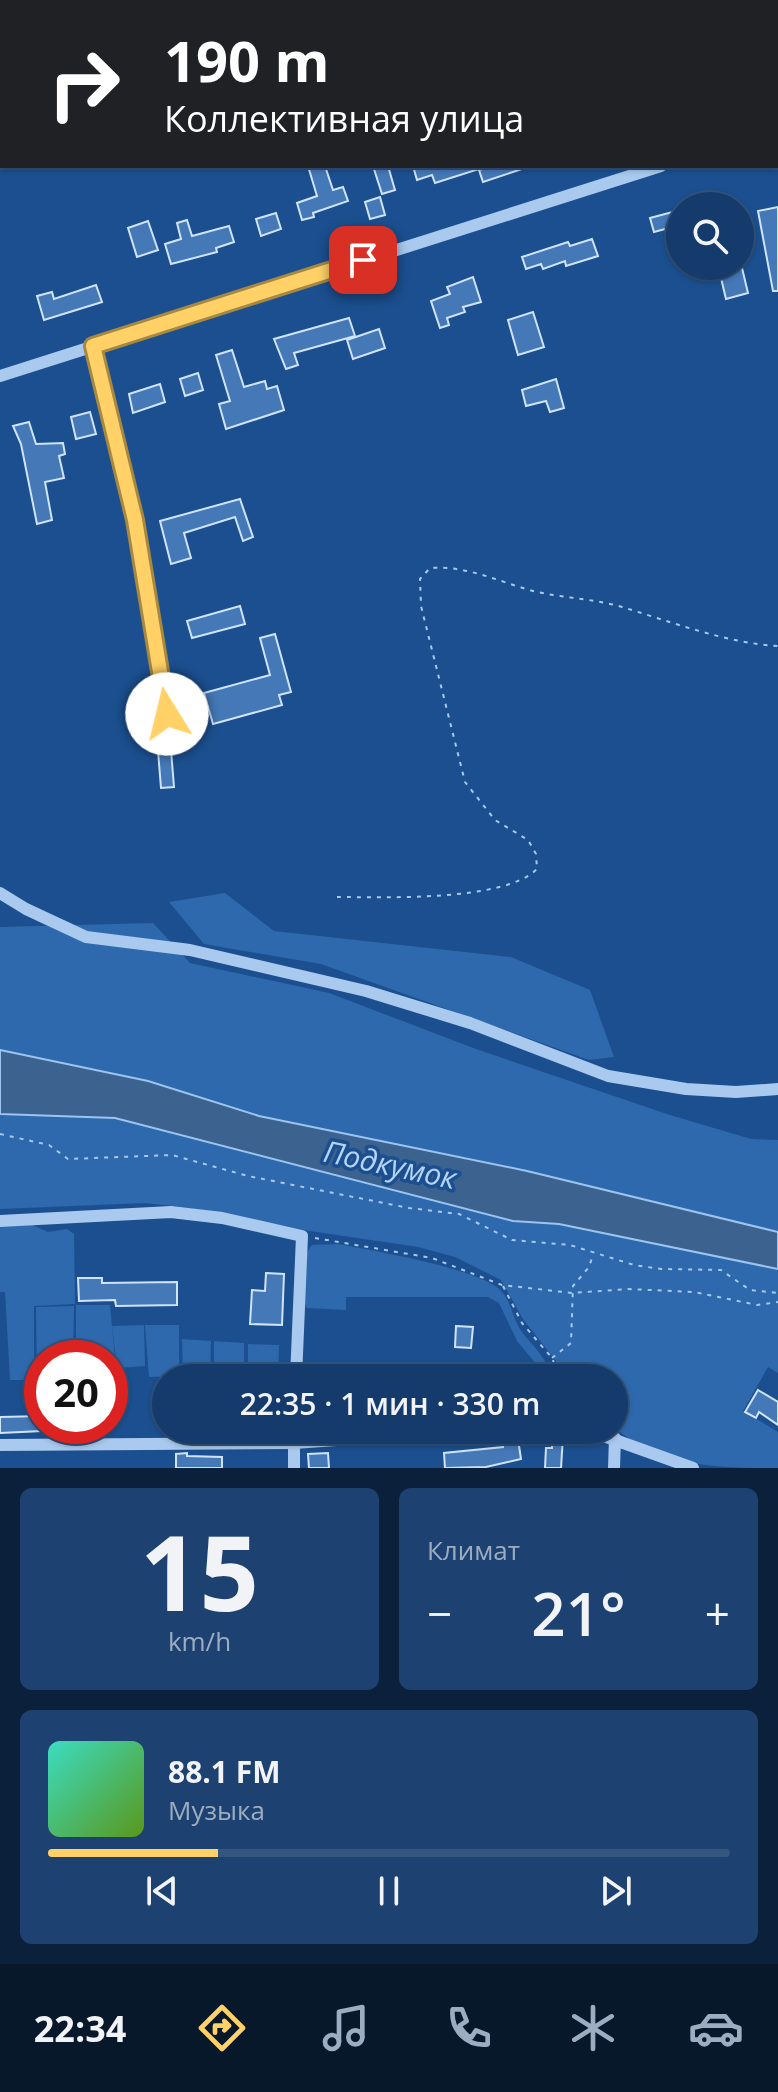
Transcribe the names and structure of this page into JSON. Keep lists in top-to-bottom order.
{
  "water": ["Подкумок"],
  "page": {
    "turn": ["190 m", "Коллективная улица"],
    "limit": "20",
    "trip": "22:35 · 1 мин · 330 m",
    "tile": [
      ["15", "km/h"],
      "Климат"
    ],
    "heat": ["−", "21°", "+"],
    "song": ["88.1 FM", "Музыка"],
    "tabs": "22:34"
  }
}
